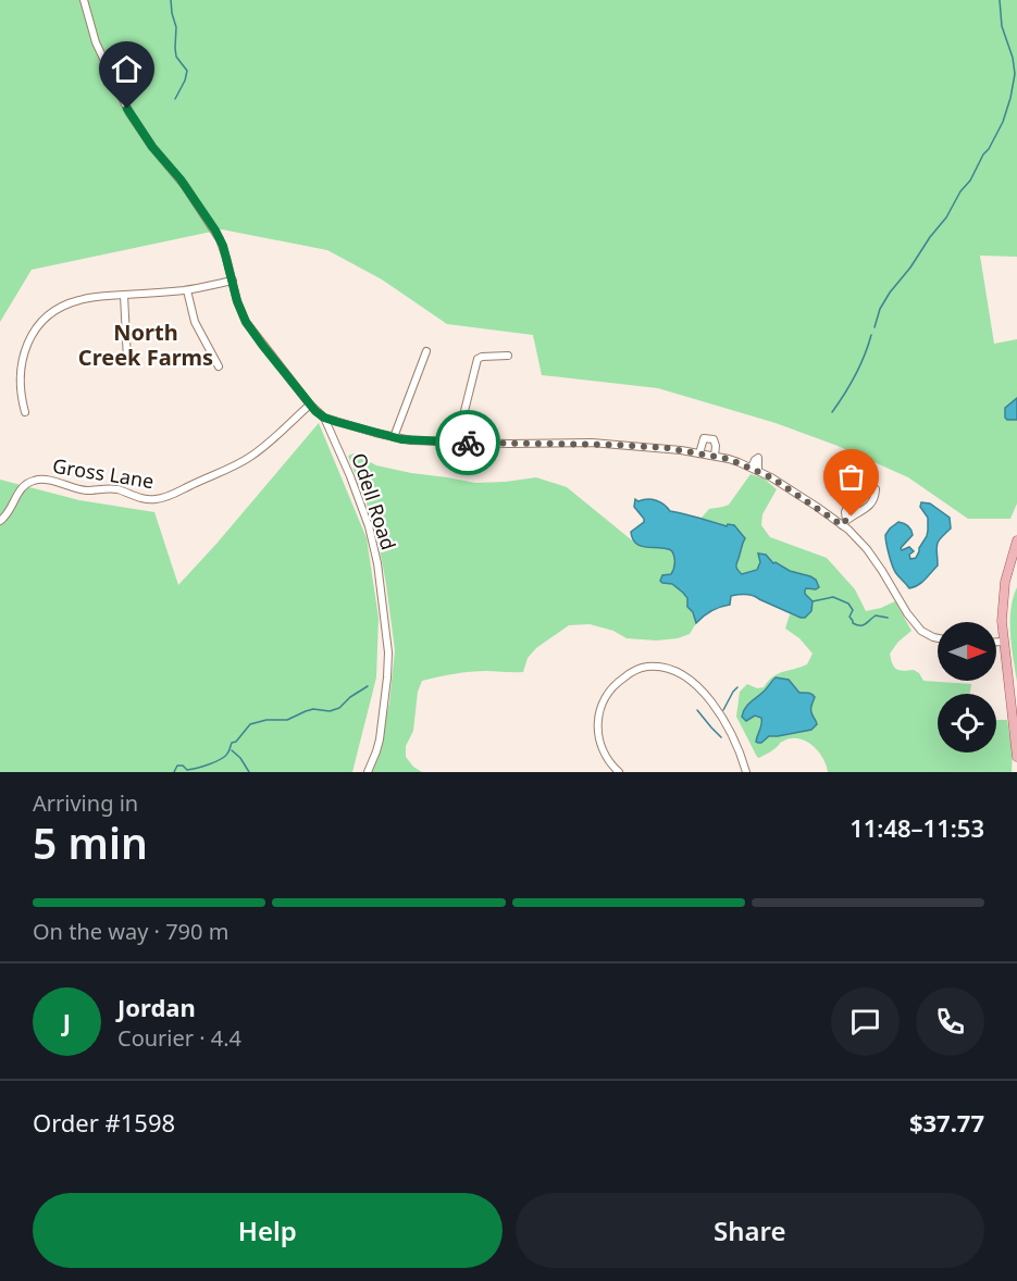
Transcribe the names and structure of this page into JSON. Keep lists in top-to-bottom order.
{
  "streets": {
    "street": ["Gross Lane", "Odell Road"]
  },
  "crossings": [
    ["Gross Lane", "Odell Road"]
  ],
  "districts": ["North Creek Farms"],
  "north": "right",
  "page": {
    "heading": ["5 min", "Arriving in", "11:48–11:53"],
    "panel": [
      "Jordan",
      "Courier · 4.4",
      "Order #1598",
      "$37.77"
    ],
    "bar": "On the way · 790 m",
    "round": "J",
    "buttons": ["Help", "Share"]
  }
}
